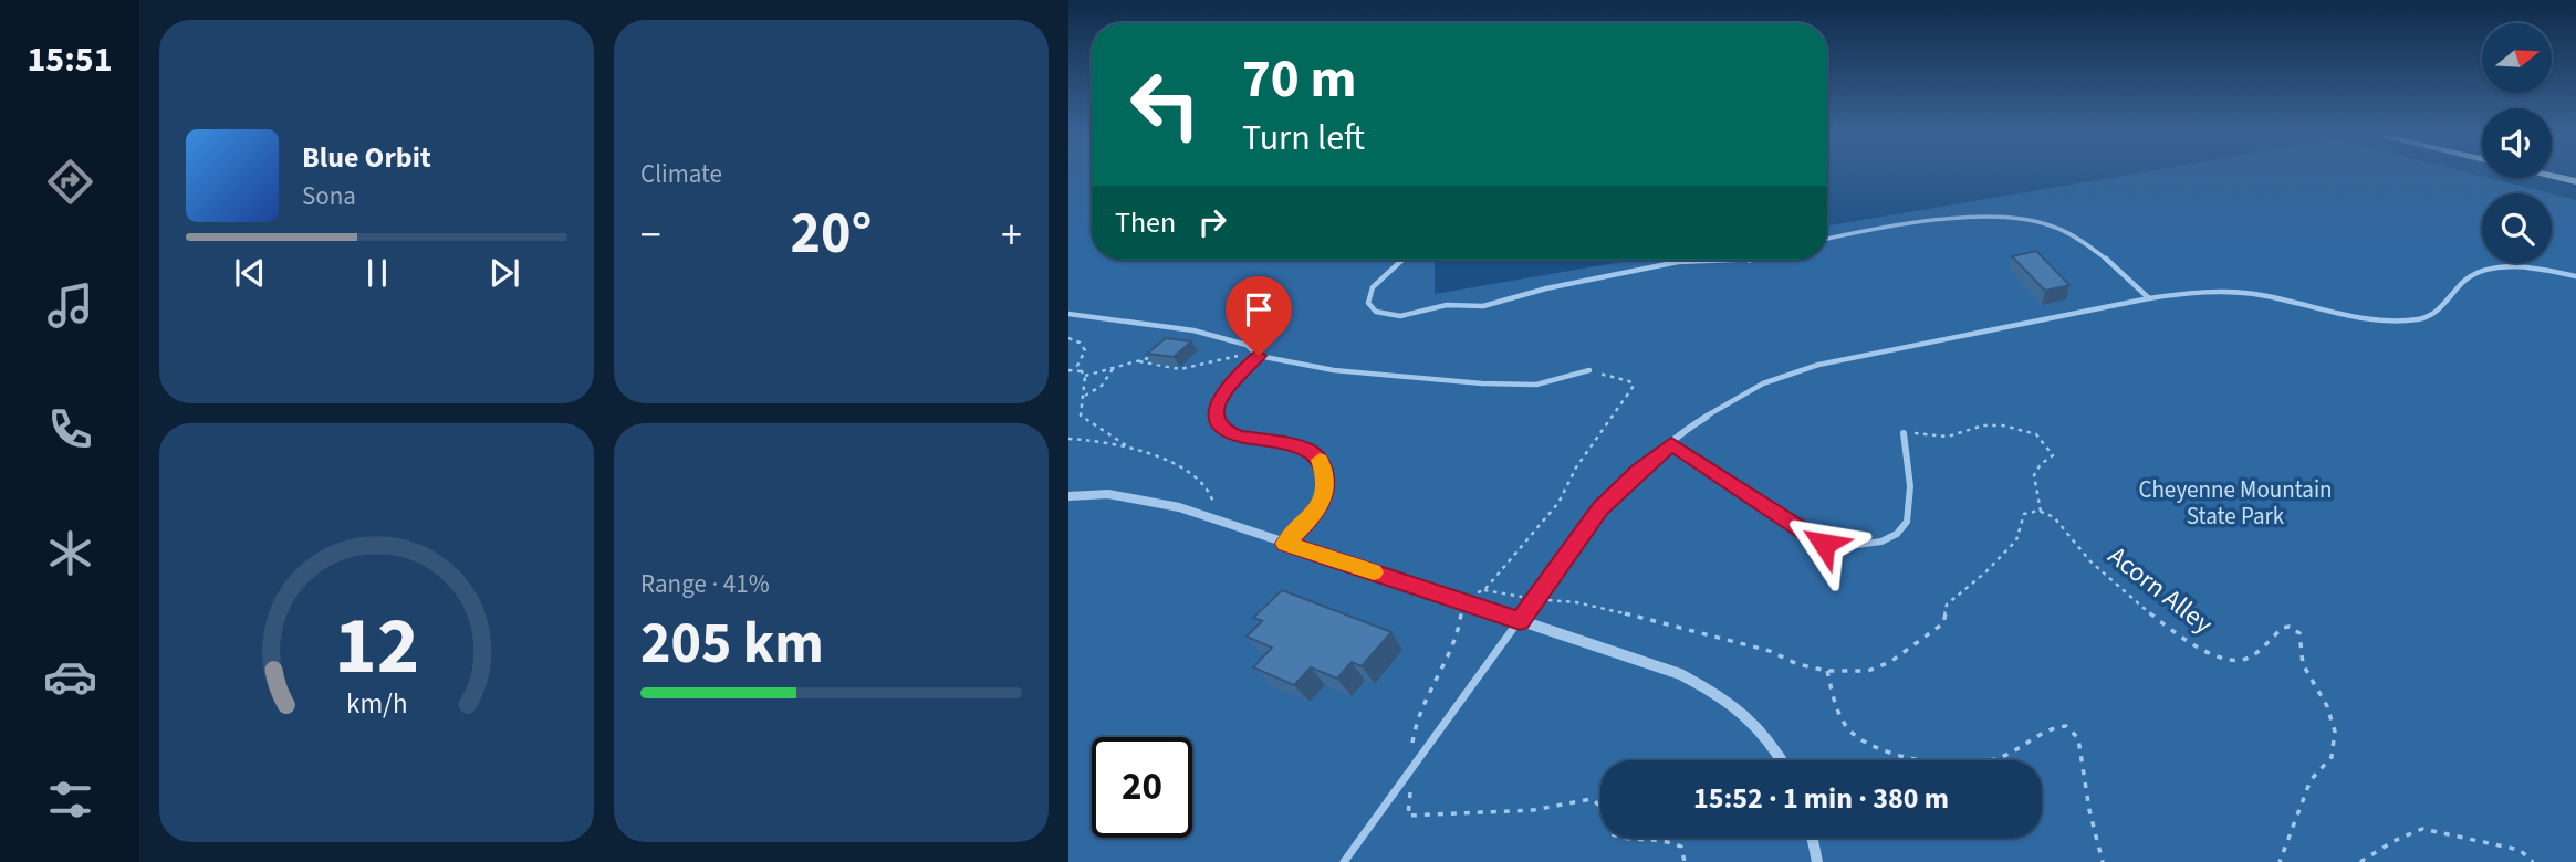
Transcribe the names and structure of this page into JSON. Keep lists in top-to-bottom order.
{
  "streets": {
    "path": ["Acorn Alley"]
  },
  "parks": ["Cheyenne Mountain State Park"],
  "north": "right",
  "page": {
    "tabs": "15:51",
    "tile": [
      "Climate",
      ["Range · 41%", "205 km"]
    ],
    "turn": ["70 m", "Turn left"],
    "song": ["Blue Orbit", "Sona"],
    "then": "Then",
    "heat": ["−", "20°", "+"],
    "limit": "20",
    "trip": "15:52 · 1 min · 380 m",
    "gauge": ["12", "km/h"]
  }
}
